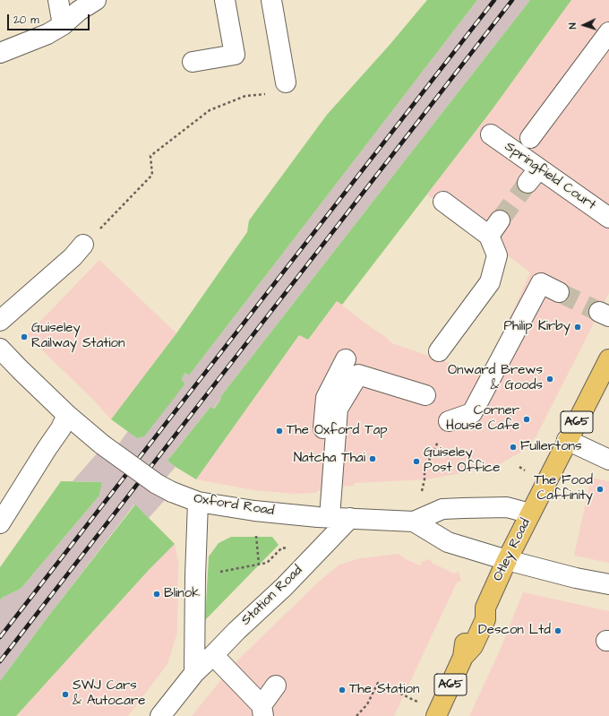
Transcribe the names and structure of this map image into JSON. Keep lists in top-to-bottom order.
{
  "streets": {
    "main road": ["A65", "Otley Road"],
    "street": ["Springfield Court", "Oxford Road", "Station Road"]
  },
  "crossings": [
    ["Oxford Road", "Otley Road"],
    ["Oxford Road", "Station Road"]
  ],
  "places": [
    "Philip Kirby",
    "Guiseley Railway Station",
    "Onward Brews & Goods",
    "Corner House Cafe",
    "The Oxford Tap",
    "Fullertons",
    "Natcha Thai",
    "Guiseley Post Office",
    "The Food Caffinity",
    "Blinok",
    "Descon Ltd",
    "The Station",
    "SWJ Cars & Autocare"
  ],
  "scale_bar": "20 m",
  "north": "left"
}
